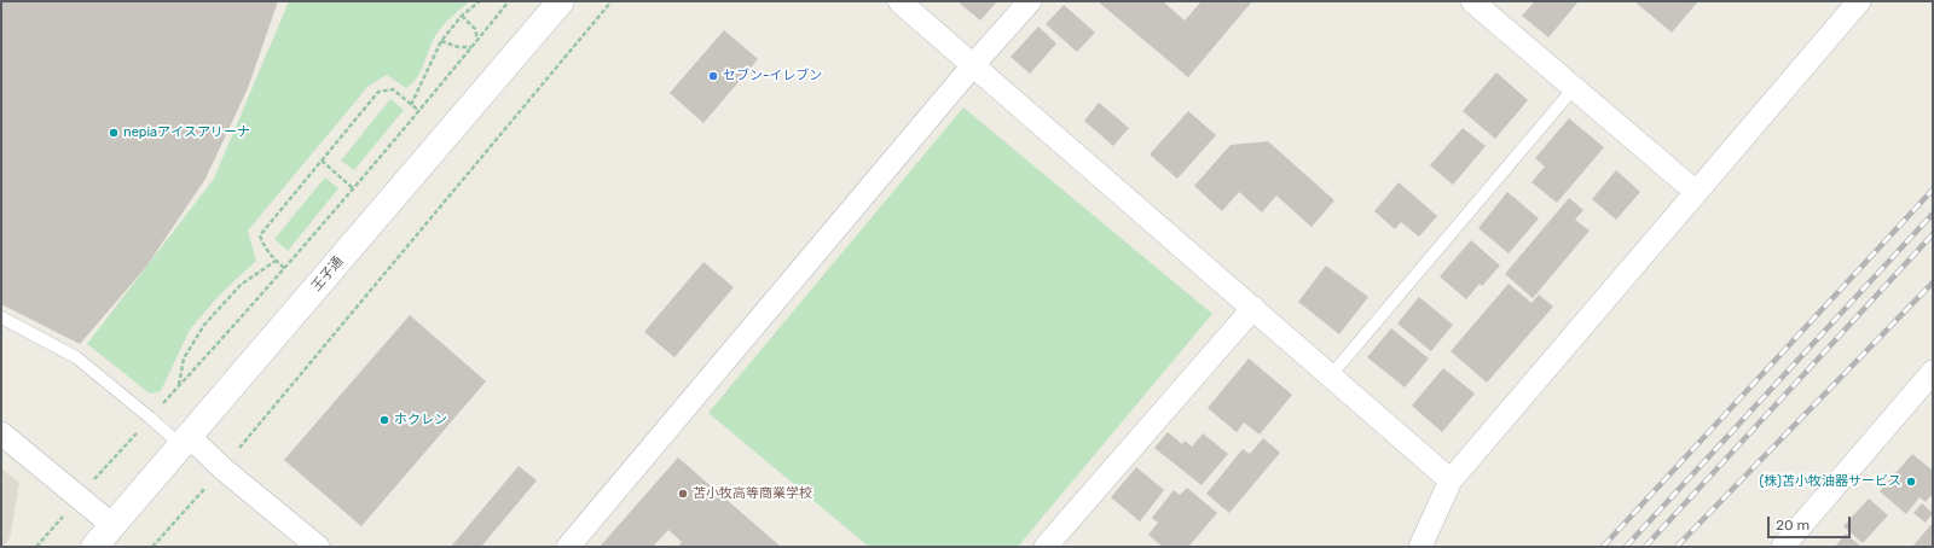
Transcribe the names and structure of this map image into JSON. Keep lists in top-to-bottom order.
{
  "streets": {
    "street": ["王子通"]
  },
  "places": [
    "セブン-イレブン",
    "nepiaアイスアリーナ",
    "ホクレン",
    "(株)苫小牧油器サービス",
    "苫小牧高等商業学校"
  ],
  "scale_bar": "20 m"
}
